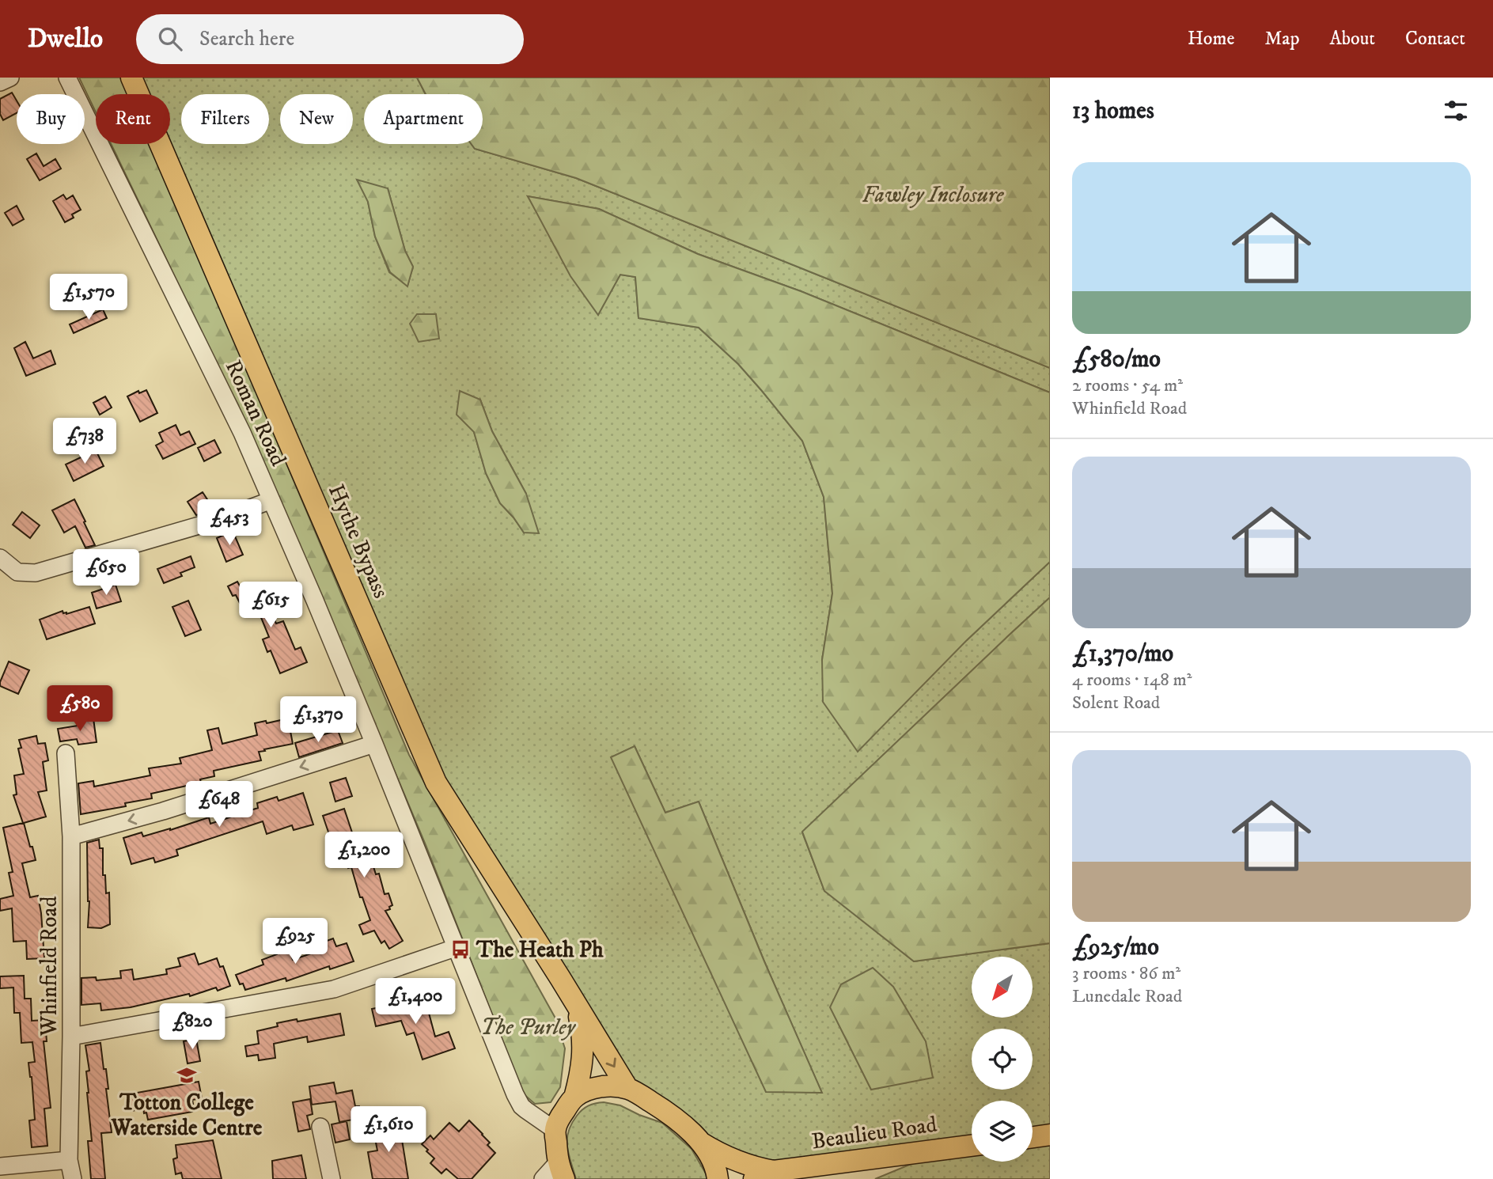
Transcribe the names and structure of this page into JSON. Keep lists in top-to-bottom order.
{
  "streets": {
    "main road": ["Hythe Bypass", "Beaulieu Road"],
    "street": ["Roman Road", "Whinfield Road"]
  },
  "parks": ["Fawley Inclosure", "The Purley"],
  "places": {
    "bus stop": ["The Heath Ph"],
    "school or university": ["Totton College Waterside Centre"]
  },
  "north": "bottom left",
  "page": {
    "header": "Dwello",
    "search": "Search here",
    "nav": [
      "Home",
      "Map",
      "About",
      "Contact"
    ],
    "heading": "13 homes",
    "chip": [
      "Buy",
      "Rent",
      "Filters",
      "New",
      "Apartment"
    ],
    "list": [
      {
        "name": "£580/mo",
        "note": "2 rooms · 54 m² · Whinfield Road"
      },
      {
        "name": "£1,370/mo",
        "note": "4 rooms · 148 m² · Solent Road"
      },
      {
        "name": "£925/mo",
        "note": "3 rooms · 86 m² · Lunedale Road"
      }
    ],
    "price": [
      "£1,570",
      "£738",
      "£453",
      "£650",
      "£615",
      "£580",
      "£1,370",
      "£648",
      "£1,200",
      "£925",
      "£1,400",
      "£820",
      "£1,610"
    ]
  }
}
